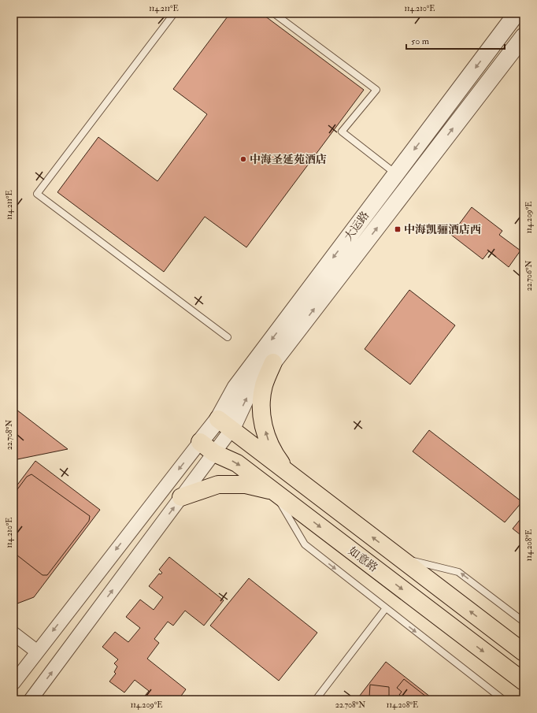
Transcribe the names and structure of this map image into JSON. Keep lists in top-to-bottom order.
{
  "streets": {
    "main road": ["如意路"],
    "street": ["大运路"]
  },
  "crossings": [
    ["大运路", "如意路"]
  ],
  "places": {
    "other": ["中海圣延苑酒店"],
    "transit": ["中海凯骊酒店西"]
  },
  "scale_bar": "50 m",
  "coordinates": [
    "114.211°E",
    "114.210°E",
    "114.209°E",
    "22.706°N",
    "22.708°N",
    "114.208°E"
  ]
}
